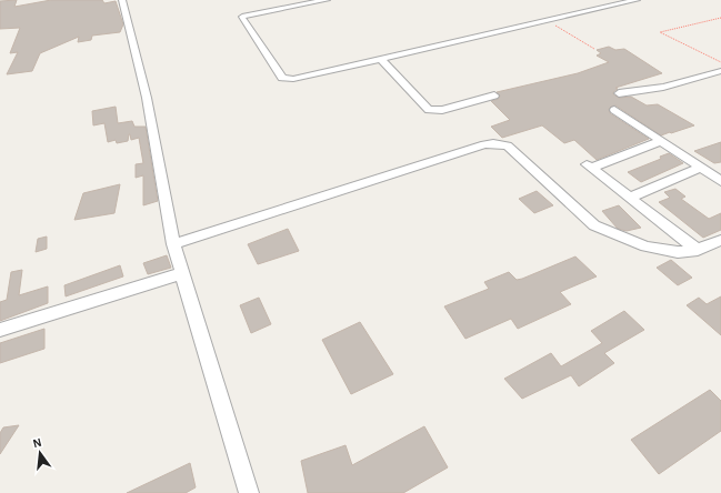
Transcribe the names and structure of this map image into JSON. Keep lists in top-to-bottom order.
{
  "north": "top"
}
